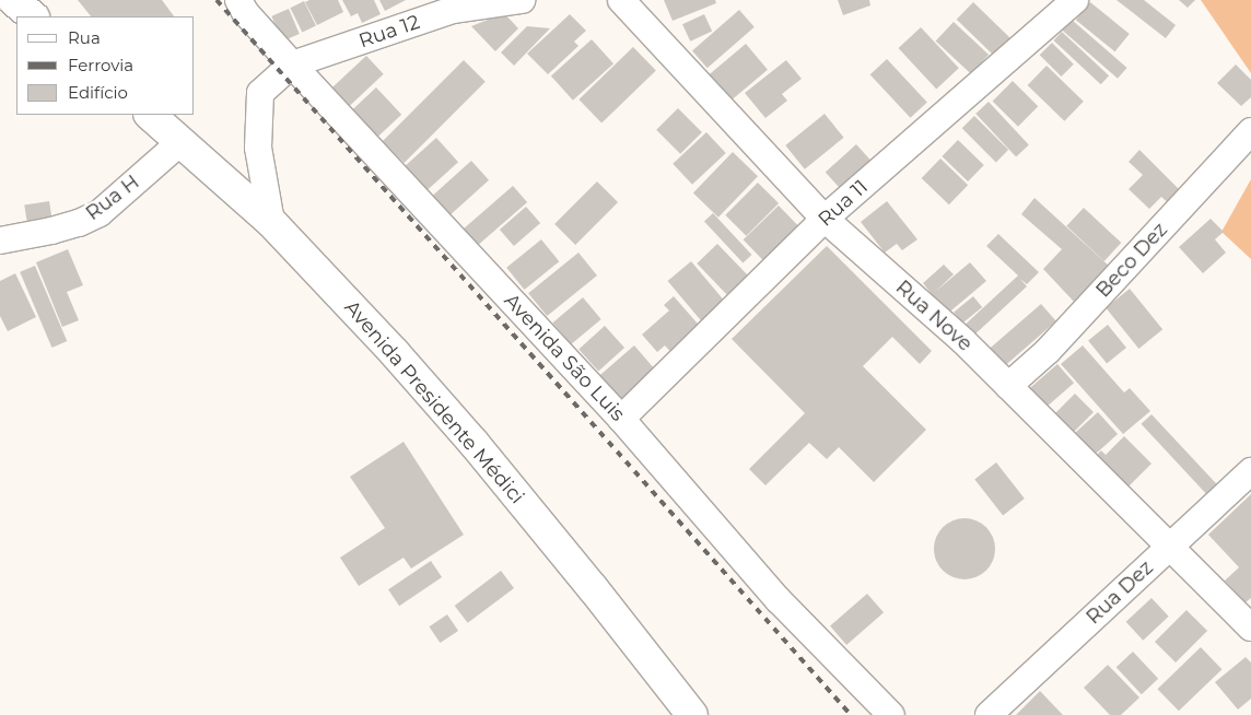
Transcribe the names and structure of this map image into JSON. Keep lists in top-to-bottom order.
{
  "streets": {
    "main road": ["Avenida Presidente Médici"],
    "street": [
      "Rua 12",
      "Rua H",
      "Rua 11",
      "Beco Dez",
      "Rua Nove",
      "Avenida São Luis",
      "Rua Dez"
    ]
  },
  "crossings": [
    ["Rua 12", "Avenida São Luis"],
    ["Rua H", "Avenida Presidente Médici"],
    ["Rua 11", "Rua Nove"],
    ["Rua 11", "Avenida São Luis"],
    ["Beco Dez", "Rua Nove"],
    ["Rua Nove", "Rua Dez"]
  ],
  "legend": ["Rua", "Ferrovia", "Edifício"]
}
